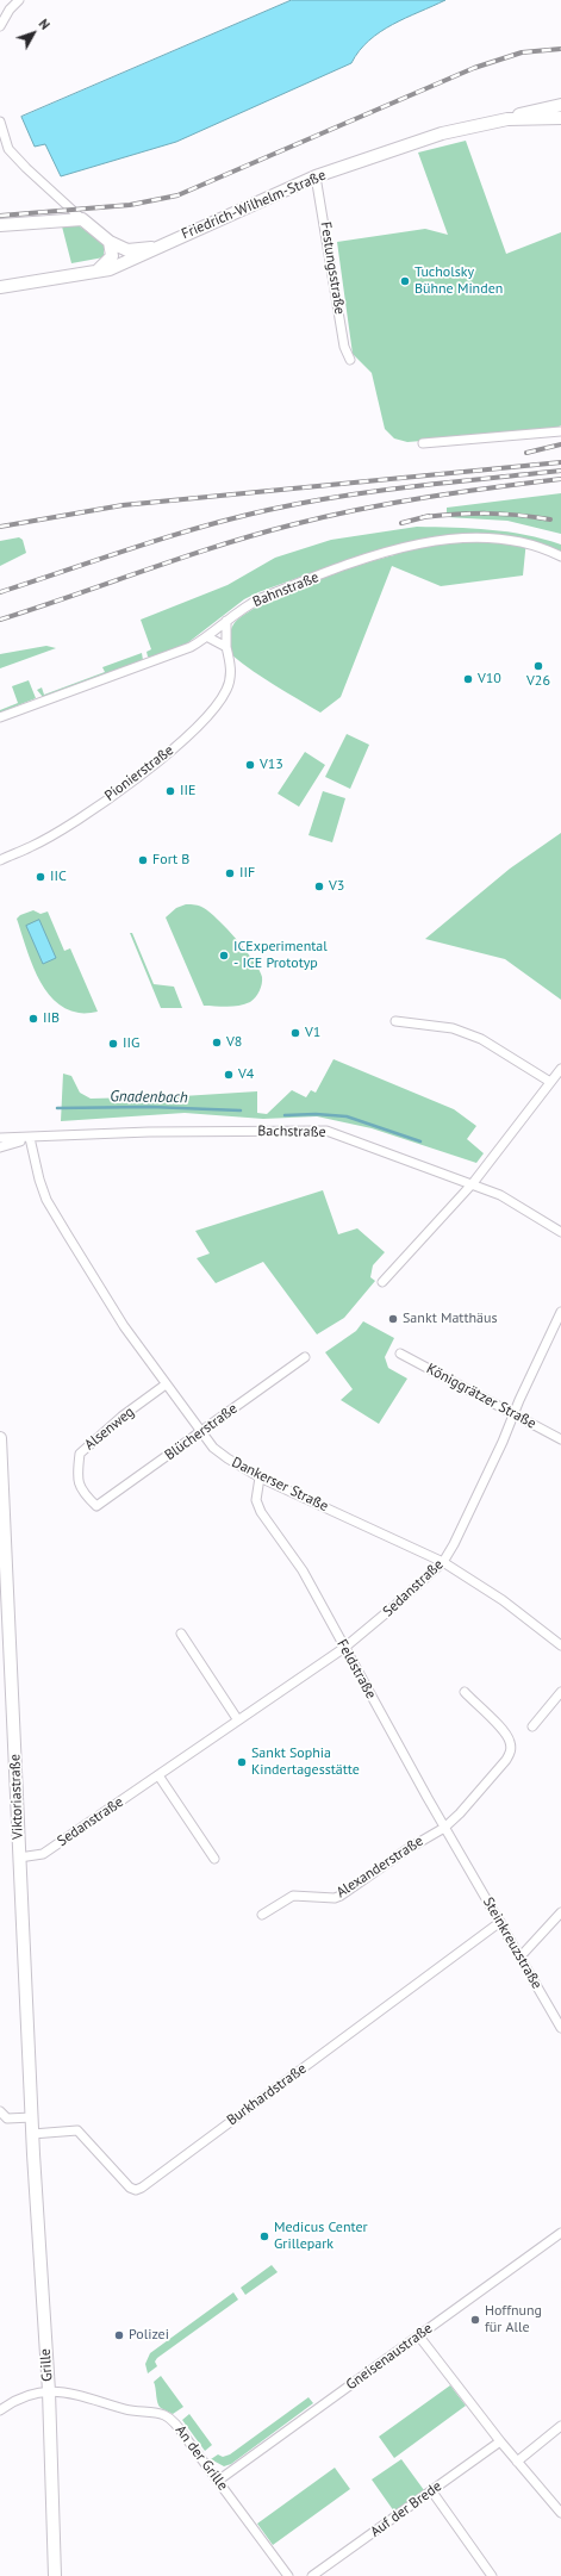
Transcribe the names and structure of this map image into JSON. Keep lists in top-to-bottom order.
{
  "streets": {
    "main road": ["Friedrich-Wilhelm-Straße", "Viktoriastraße", "Grille"],
    "street": [
      "Festungsstraße",
      "Bahnstraße",
      "Pionierstraße",
      "Bachstraße",
      "Königgrätzer Straße",
      "Alsenweg",
      "Blücherstraße",
      "Dankerser Straße",
      "Sedanstraße",
      "Feldstraße",
      "Alexanderstraße",
      "Steinkreuzstraße",
      "Burkhardstraße",
      "Gneisenaustraße",
      "An der Grille",
      "Auf der Brede"
    ]
  },
  "crossings": [
    ["Friedrich-Wilhelm-Straße", "Festungsstraße"],
    ["Bahnstraße", "Pionierstraße"],
    ["Bachstraße", "Dankerser Straße"],
    ["Königgrätzer Straße", "Sedanstraße"],
    ["Alsenweg", "Blücherstraße"],
    ["Alsenweg", "Dankerser Straße"],
    ["Blücherstraße", "Dankerser Straße"],
    ["Dankerser Straße", "Sedanstraße"],
    ["Dankerser Straße", "Feldstraße"],
    ["Sedanstraße", "Feldstraße"],
    ["Sedanstraße", "Viktoriastraße"],
    ["Feldstraße", "Alexanderstraße"],
    ["Feldstraße", "Steinkreuzstraße"],
    ["Viktoriastraße", "Burkhardstraße"],
    ["Viktoriastraße", "Grille"],
    ["Steinkreuzstraße", "Burkhardstraße"],
    ["Gneisenaustraße", "An der Grille"],
    ["Grille", "An der Grille"]
  ],
  "water": ["Gnadenbach"],
  "places": [
    "Tucholsky Bühne Minden",
    "V26",
    "V10",
    "V13",
    "IIE",
    "Fort B",
    "IIF",
    "IIC",
    "V3",
    "ICExperimental - ICE Prototyp",
    "IIB",
    "V1",
    "V8",
    "IIG",
    "V4",
    "Sankt Matthäus",
    "Sankt Sophia Kindertagesstätte",
    "Medicus Center Grillepark",
    "Hoffnung für Alle",
    "Polizei"
  ],
  "north": "top right"
}
